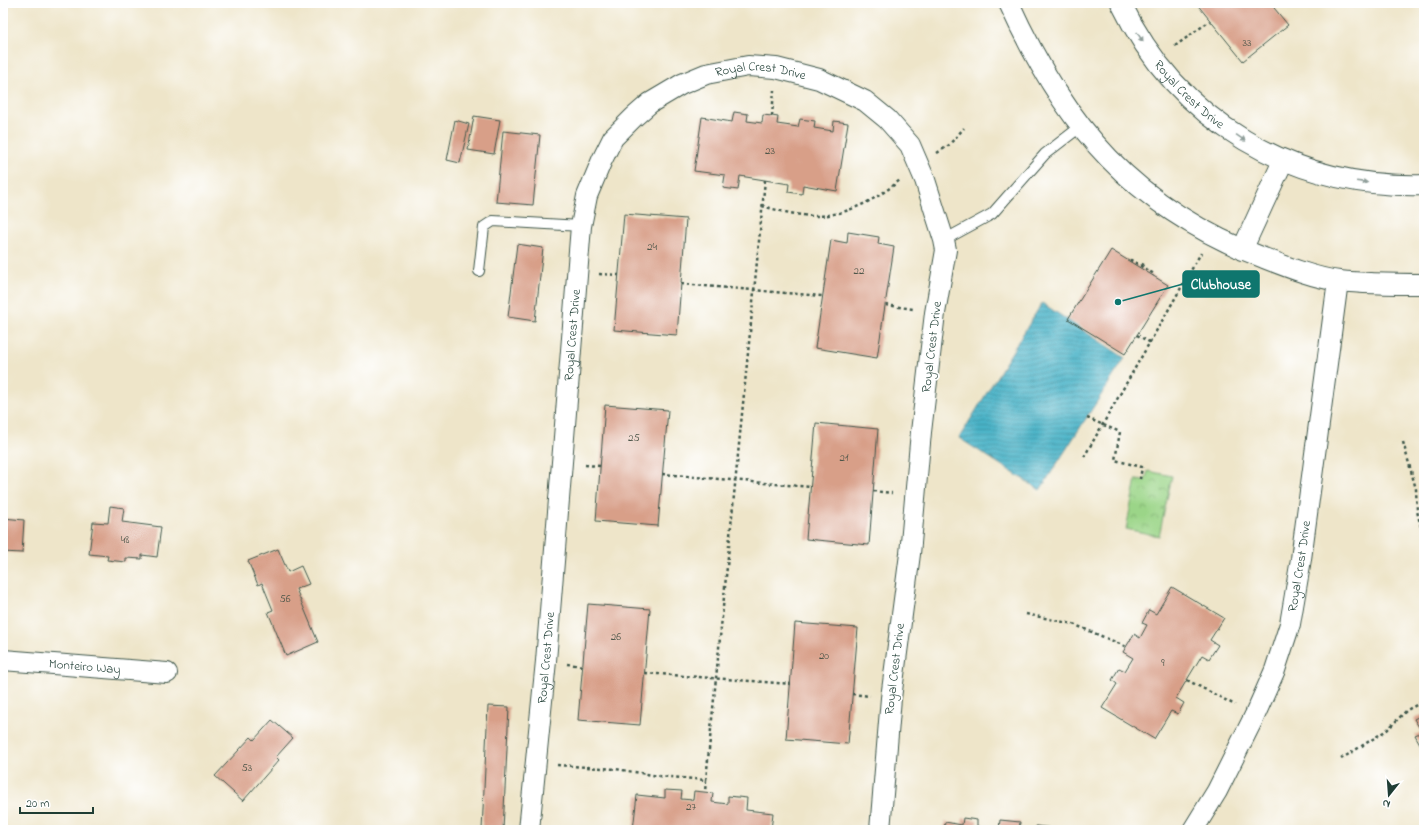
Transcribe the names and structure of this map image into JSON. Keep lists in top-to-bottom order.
{
  "streets": {
    "street": ["Royal Crest Drive", "Monteiro Way"]
  },
  "places": ["Clubhouse"],
  "house_numbers": [
    "33",
    "23",
    "24",
    "22",
    "25",
    "21",
    "48",
    "56",
    "26",
    "20",
    "9",
    "53",
    "27"
  ],
  "scale_bar": "20 m",
  "north": "bottom"
}
